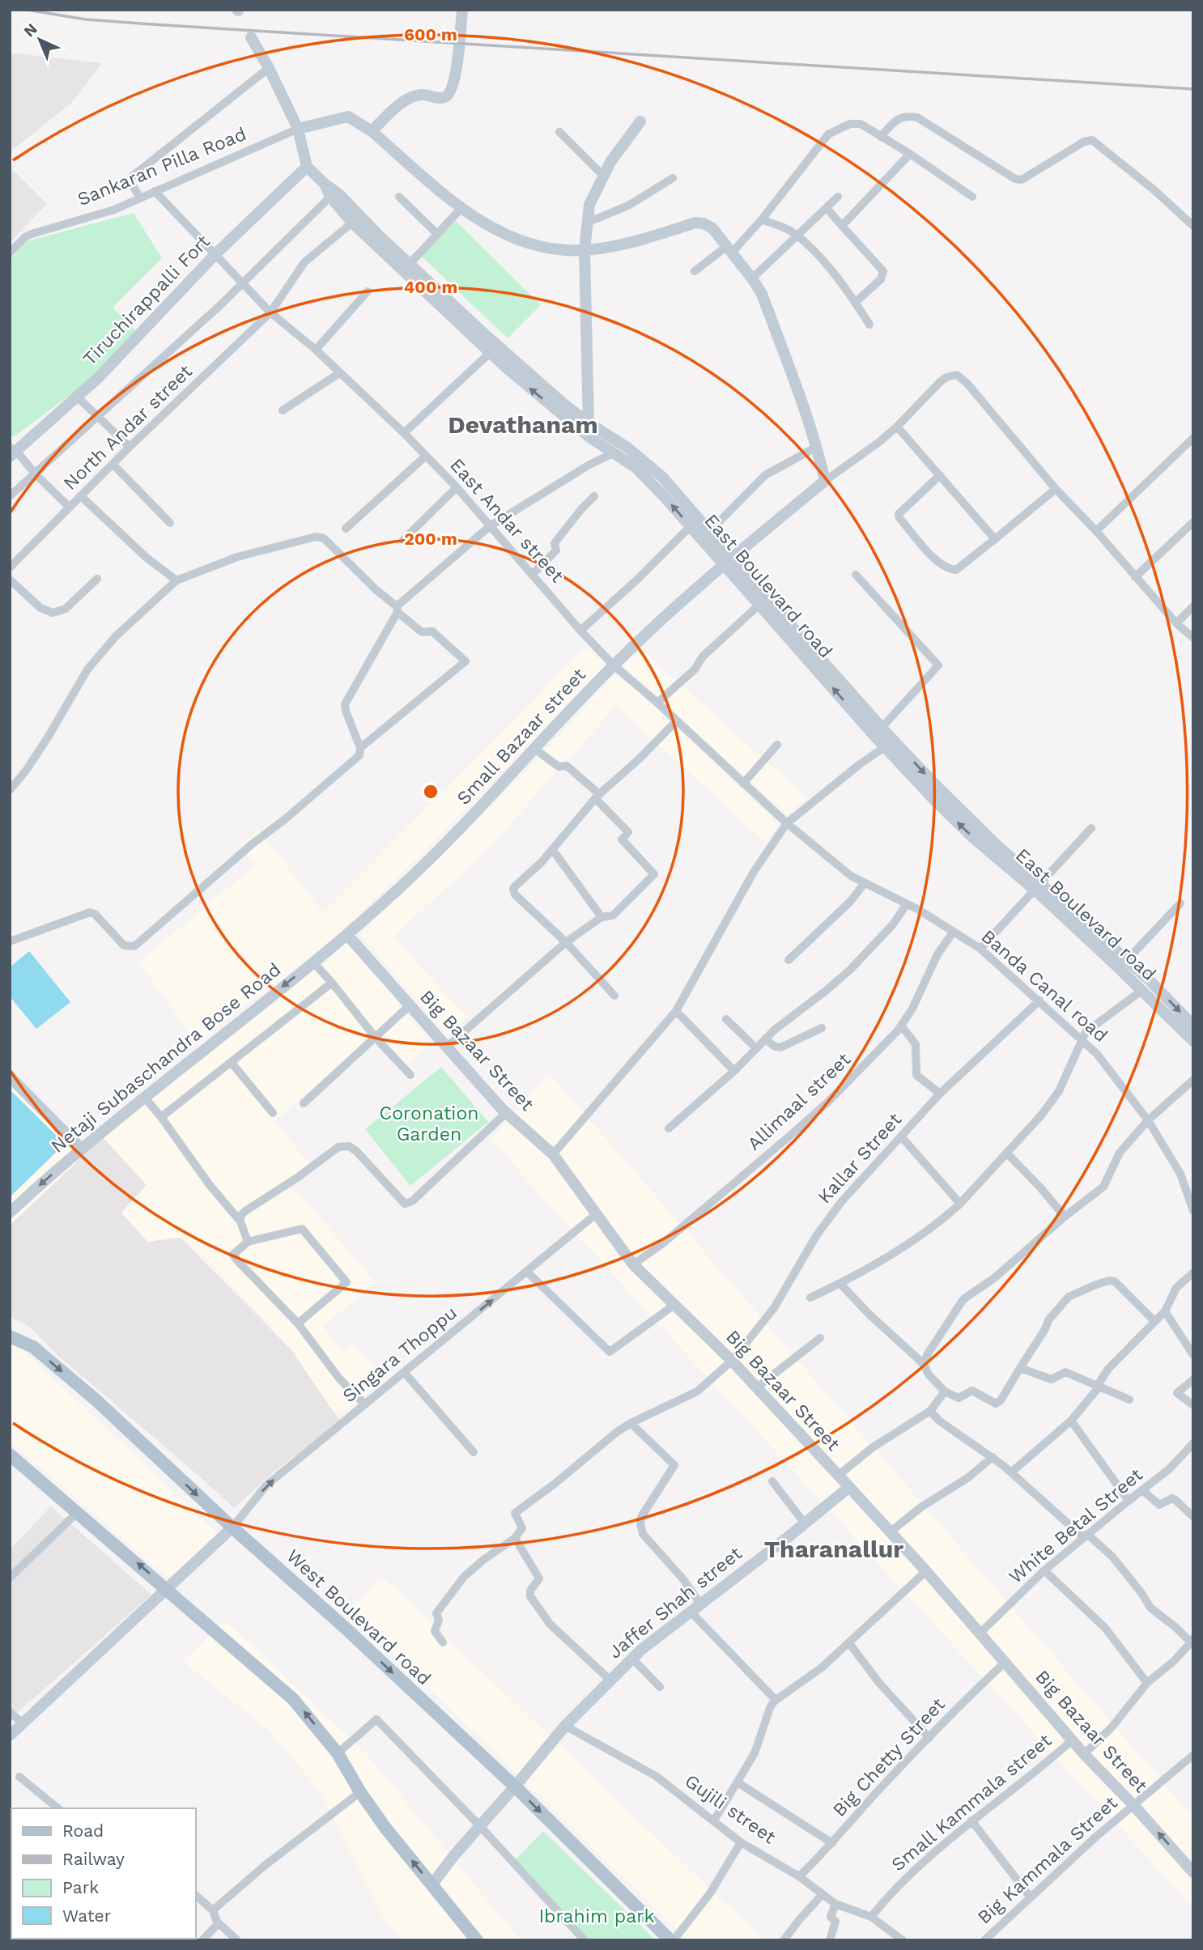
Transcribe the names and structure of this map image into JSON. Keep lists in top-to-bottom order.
{
  "streets": {
    "main road": ["West Boulevard road"],
    "street": [
      "Sankaran Pilla Road",
      "Tiruchirappalli Fort",
      "North Andar street",
      "East Andar street",
      "East Boulevard road",
      "Small Bazaar street",
      "Banda Canal road",
      "Big Bazaar Street",
      "Netaji Subaschandra Bose Road",
      "Allimaal street",
      "Kallar Street",
      "Singara Thoppu",
      "White Betal Street",
      "Jaffer Shah street",
      "Big Chetty Street",
      "Small Kammala street",
      "Gujili street",
      "Big Kammala Street"
    ]
  },
  "crossings": [
    ["Sankaran Pilla Road", "East Andar street"],
    ["Tiruchirappalli Fort", "East Andar street"],
    ["Tiruchirappalli Fort", "East Boulevard road"],
    ["North Andar street", "East Andar street"],
    ["North Andar street", "East Boulevard road"],
    ["East Andar street", "Small Bazaar street"],
    ["East Andar street", "Banda Canal road"],
    ["East Boulevard road", "Small Bazaar street"],
    ["Small Bazaar street", "Big Bazaar Street"],
    ["Small Bazaar street", "Netaji Subaschandra Bose Road"],
    ["Banda Canal road", "Allimaal street"],
    ["Banda Canal road", "Kallar Street"],
    ["Big Bazaar Street", "Netaji Subaschandra Bose Road"],
    ["Big Bazaar Street", "Allimaal street"],
    ["Big Bazaar Street", "Kallar Street"],
    ["Big Bazaar Street", "Singara Thoppu"],
    ["Big Bazaar Street", "White Betal Street"],
    ["Big Bazaar Street", "Jaffer Shah street"],
    ["Big Bazaar Street", "Big Chetty Street"],
    ["Big Bazaar Street", "Small Kammala street"],
    ["Big Bazaar Street", "Big Kammala Street"],
    ["Singara Thoppu", "West Boulevard road"],
    ["Jaffer Shah street", "West Boulevard road"],
    ["Jaffer Shah street", "Gujili street"],
    ["Big Chetty Street", "Gujili street"],
    ["Small Kammala street", "Gujili street"]
  ],
  "one_way": ["Singara Thoppu"],
  "districts": ["Devathanam", "Tharanallur"],
  "parks": ["Coronation Garden", "Ibrahim park"],
  "legend": [
    "Road",
    "Railway",
    "Park",
    "Water"
  ],
  "north": "top left",
  "rings": ["600 m", "400 m", "200 m"]
}
